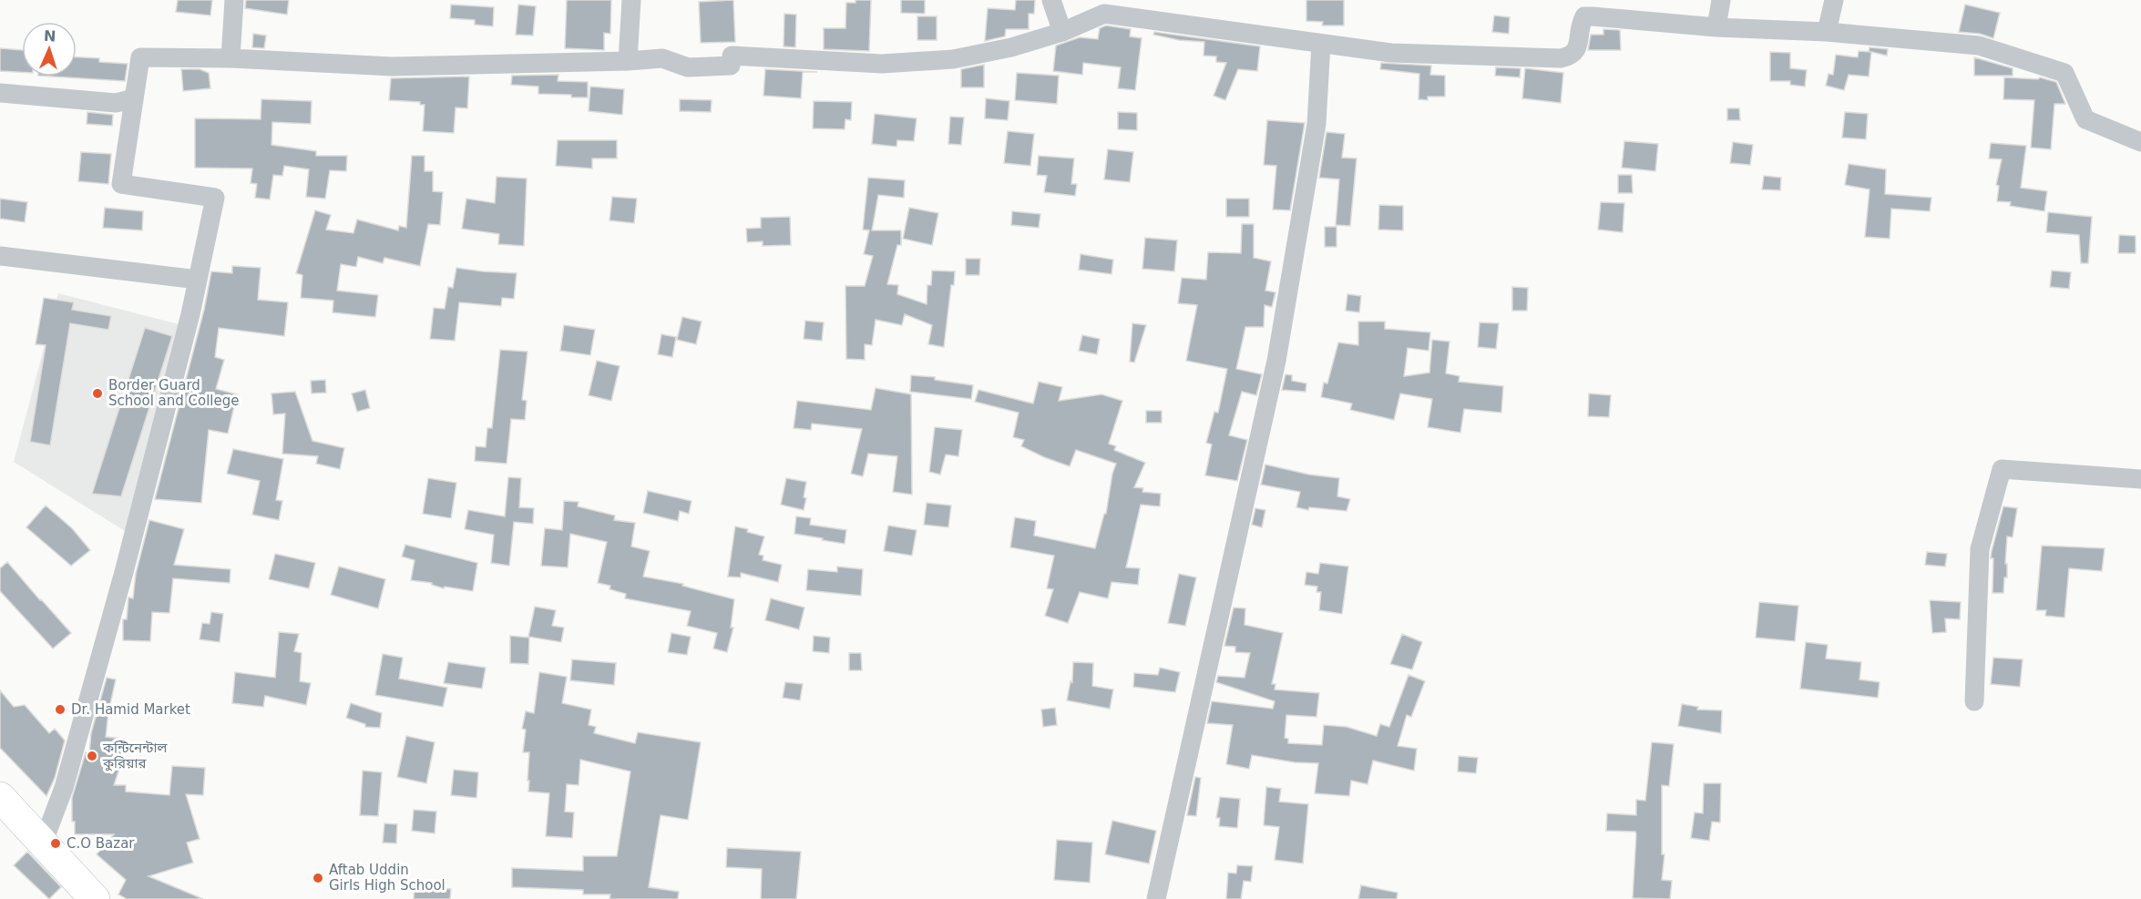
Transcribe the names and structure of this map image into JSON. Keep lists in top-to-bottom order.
{
  "places": [
    "Border Guard School and College",
    "Dr. Hamid Market",
    "কন্টিনেন্টাল কুরিয়ার",
    "C.O Bazar",
    "Aftab Uddin Girls High School"
  ],
  "north": "top"
}
